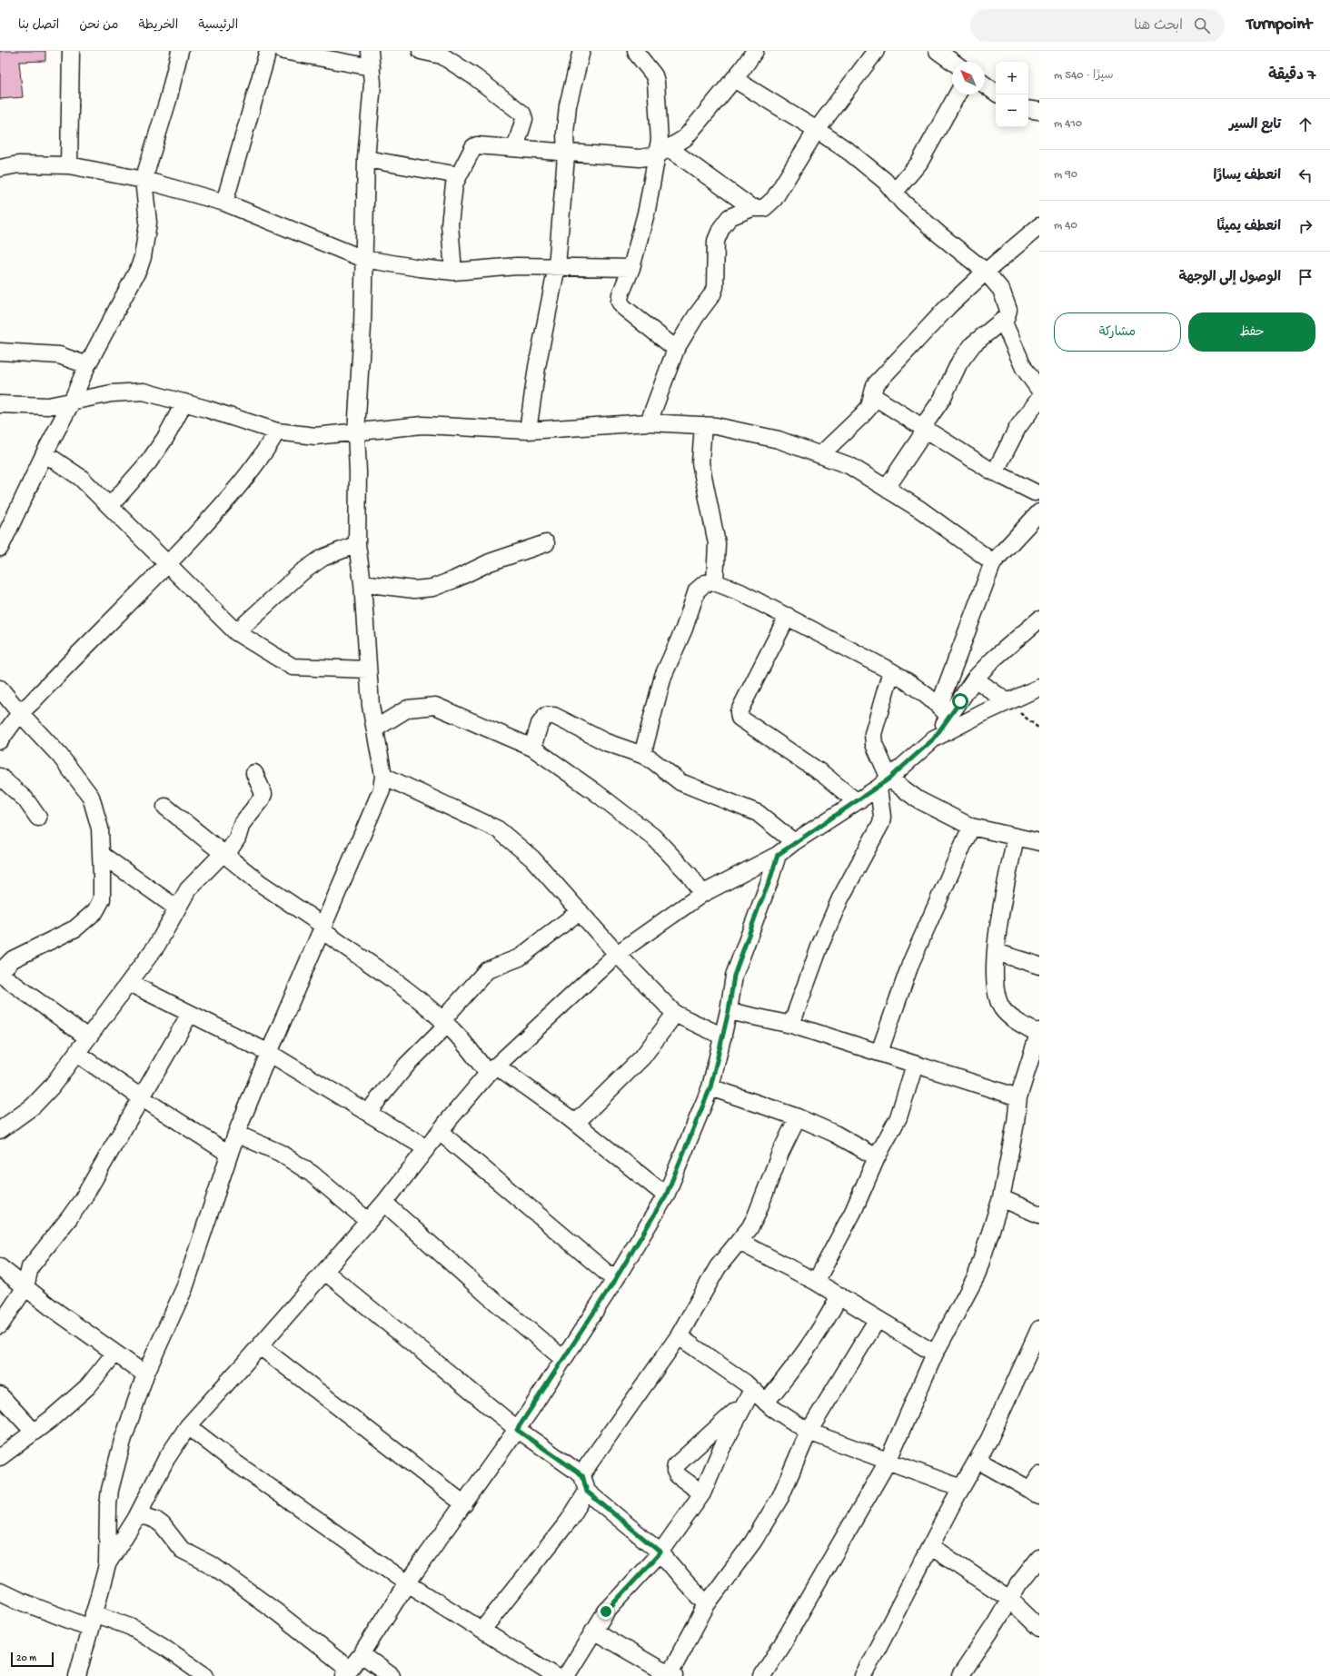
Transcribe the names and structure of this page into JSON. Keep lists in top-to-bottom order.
{
  "scale_bar": "20 m",
  "north": "top left",
  "page": {
    "header": "Turnpoint",
    "search": "ابحث هنا",
    "nav": [
      "الرئيسية",
      "الخريطة",
      "من نحن",
      "اتصل بنا"
    ],
    "heading": ["7 دقيقة", "سيرًا · 540 m"],
    "map_buttons": ["+", "−"],
    "list": [
      ["تابع السير", "410 m"],
      ["انعطف يسارًا", "90 m"],
      ["انعطف يمينًا", "40 m"],
      "الوصول إلى الوجهة"
    ],
    "buttons": ["حفظ", "مشاركة"],
    "scale": "20 m"
  }
}
